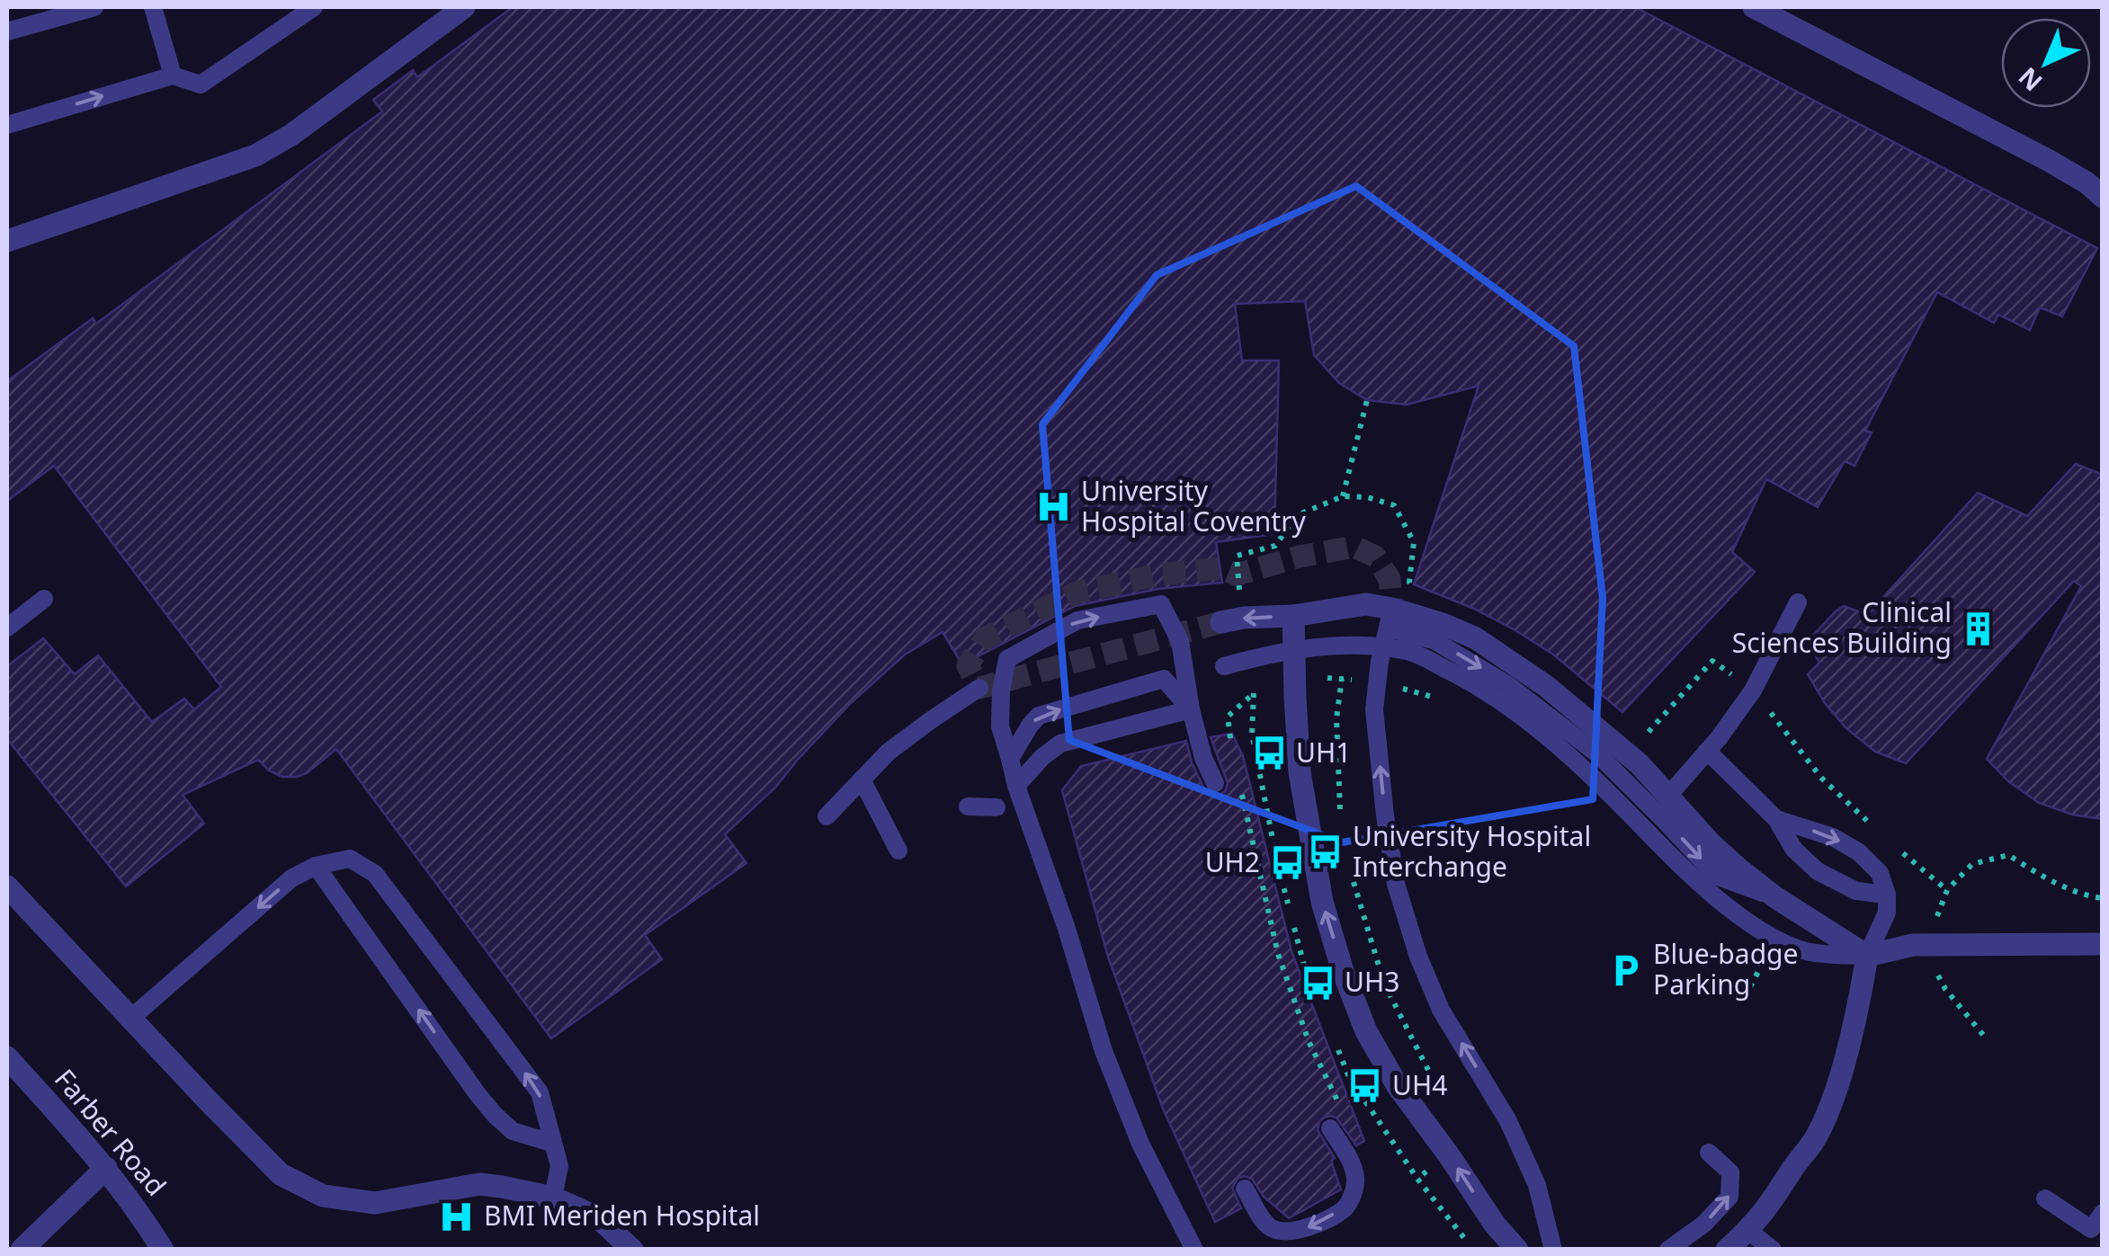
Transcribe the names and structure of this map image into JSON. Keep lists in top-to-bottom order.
{
  "streets": {
    "street": ["Farber Road"]
  },
  "places": {
    "hospital": ["University Hospital Coventry", "BMI Meriden Hospital"],
    "building": ["Clinical Sciences Building"],
    "bus stop": [
      "UH1",
      "University Hospital Interchange",
      "UH2",
      "UH3",
      "UH4"
    ],
    "parking": ["Blue-badge Parking"]
  },
  "north": "bottom left"
}
